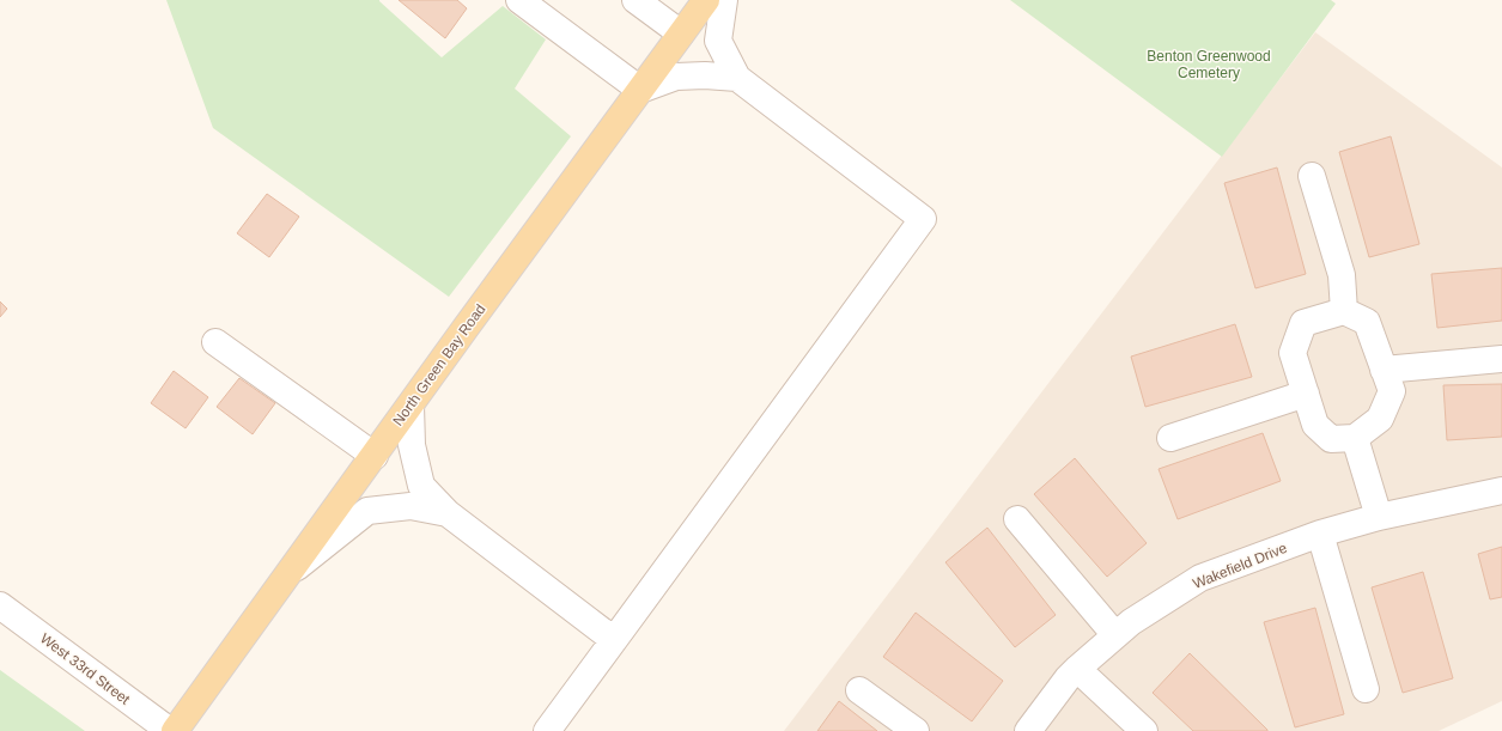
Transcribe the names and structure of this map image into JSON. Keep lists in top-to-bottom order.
{
  "streets": {
    "main road": ["North Green Bay Road"],
    "street": ["Wakefield Drive", "West 33rd Street"]
  },
  "parks": ["Benton Greenwood Cemetery"]
}
